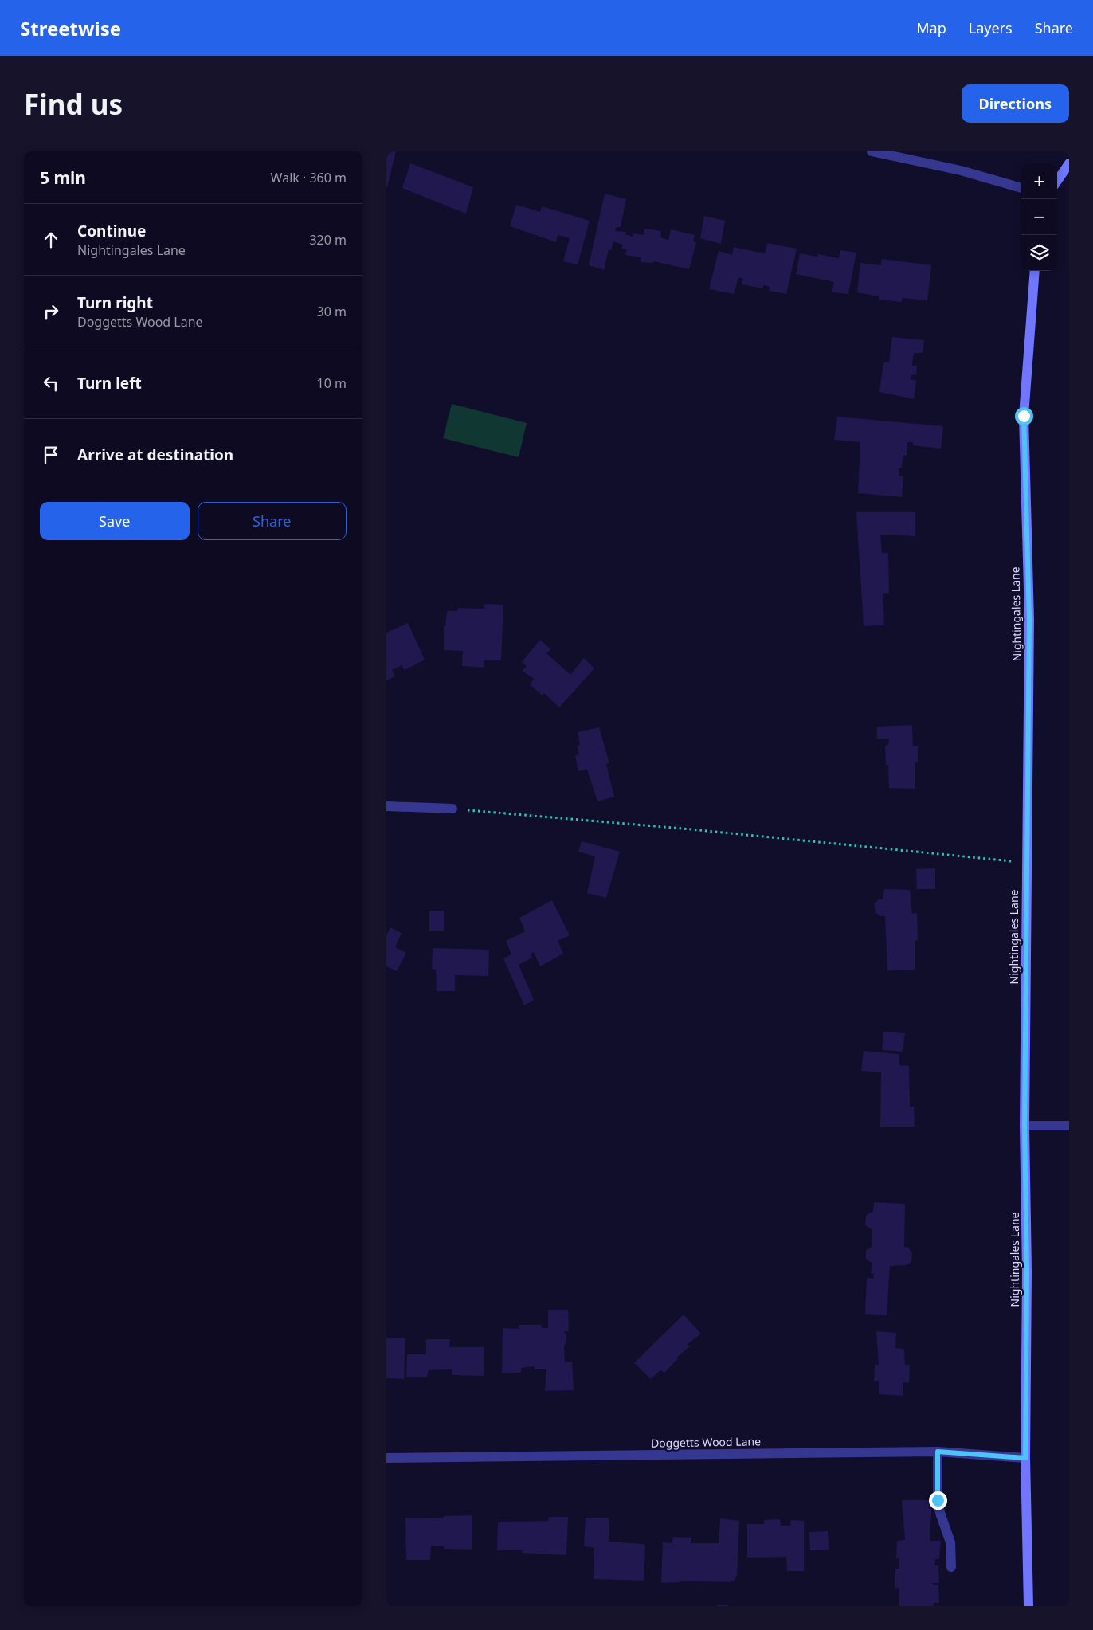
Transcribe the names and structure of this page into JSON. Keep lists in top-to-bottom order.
{
  "streets": {
    "main road": ["Nightingales Lane"],
    "street": ["Doggetts Wood Lane"]
  },
  "crossings": [
    ["Nightingales Lane", "Doggetts Wood Lane"]
  ],
  "page": {
    "header": "Streetwise",
    "nav": ["Map", "Layers", "Share"],
    "buttons": [
      "Directions",
      ["Save", "Share"]
    ],
    "title": "Find us",
    "heading": ["5 min", "Walk · 360 m"],
    "map_buttons": ["+", "−"],
    "list": [
      ["Continue", "Nightingales Lane", "320 m"],
      ["Turn right", "Doggetts Wood Lane", "30 m"],
      ["Turn left", "10 m"],
      "Arrive at destination"
    ]
  }
}
